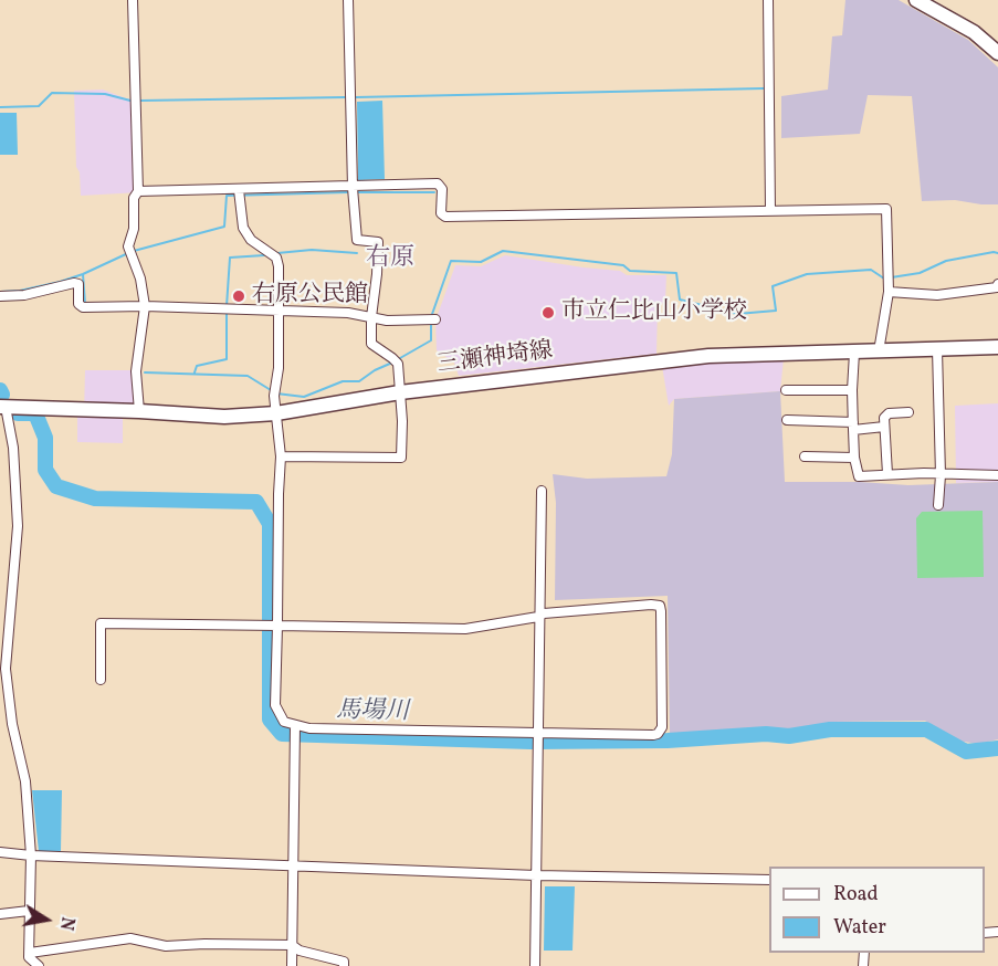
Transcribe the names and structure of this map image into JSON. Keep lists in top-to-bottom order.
{
  "streets": {
    "main road": ["三瀬神埼線"]
  },
  "districts": ["右原"],
  "water": ["馬場川"],
  "places": ["右原公民館", "市立仁比山小学校"],
  "legend": ["Road", "Water"],
  "north": "right"
}
